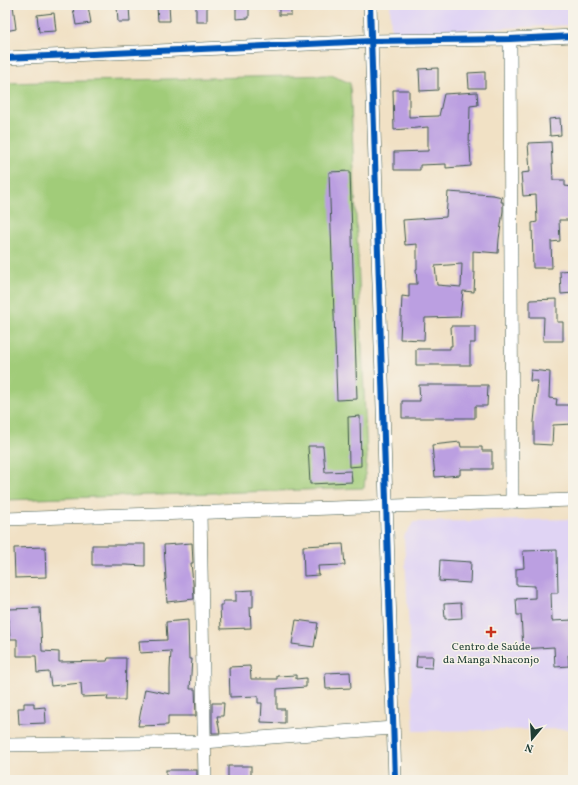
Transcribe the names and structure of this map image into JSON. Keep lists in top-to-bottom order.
{
  "places": {
    "health": ["Centro de Saúde da Manga Nhaconjo"]
  },
  "north": "bottom"
}
